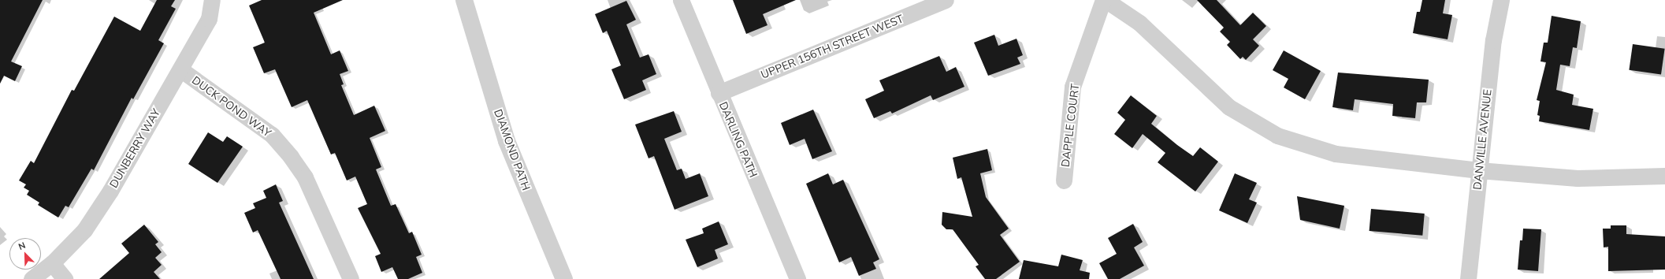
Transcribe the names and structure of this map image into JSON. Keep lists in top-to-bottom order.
{
  "streets": {
    "street": [
      "UPPER 156TH STREET WEST",
      "DUCK POND WAY",
      "DAPPLE COURT",
      "DARLING PATH",
      "DANVILLE AVENUE",
      "DUNBERRY WAY",
      "DIAMOND PATH"
    ]
  },
  "crossings": [
    ["UPPER 156TH STREET WEST", "DARLING PATH"],
    ["DUCK POND WAY", "DUNBERRY WAY"]
  ],
  "north": "top left"
}
